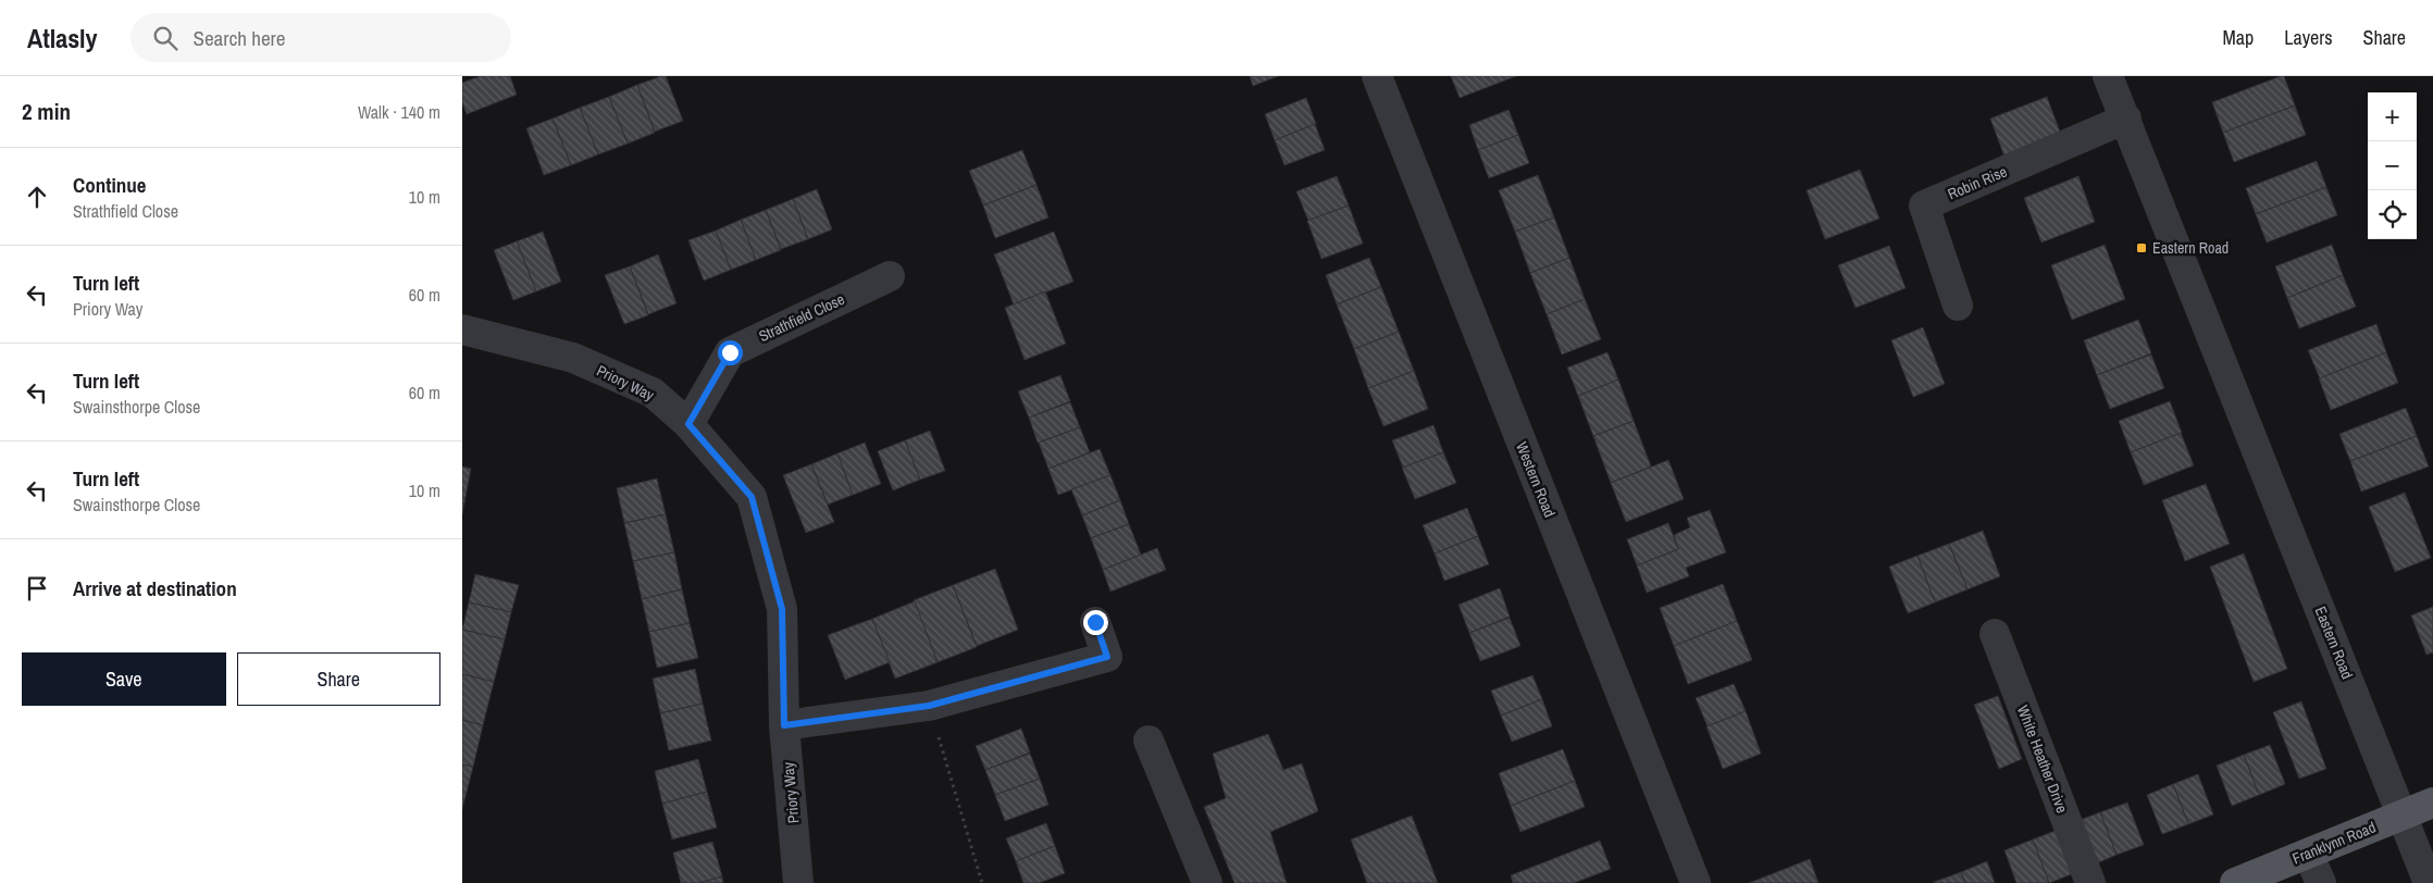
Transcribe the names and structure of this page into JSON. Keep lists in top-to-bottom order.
{
  "streets": {
    "main road": ["Franklynn Road"],
    "street": [
      "Robin Rise",
      "Strathfield Close",
      "Priory Way",
      "Western Road",
      "Eastern Road",
      "White Heather Drive"
    ]
  },
  "crossings": [
    ["Robin Rise", "Eastern Road"],
    ["Strathfield Close", "Priory Way"],
    ["Eastern Road", "Franklynn Road"]
  ],
  "places": {
    "transit": ["Eastern Road"]
  },
  "page": {
    "header": "Atlasly",
    "search": "Search here",
    "nav": ["Map", "Layers", "Share"],
    "heading": ["2 min", "Walk · 140 m"],
    "map_buttons": ["+", "−"],
    "list": [
      ["Continue", "Strathfield Close", "10 m"],
      ["Turn left", "Priory Way", "60 m"],
      ["Turn left", "Swainsthorpe Close", "60 m"],
      ["Turn left", "Swainsthorpe Close", "10 m"],
      "Arrive at destination"
    ],
    "buttons": ["Save", "Share"]
  }
}
